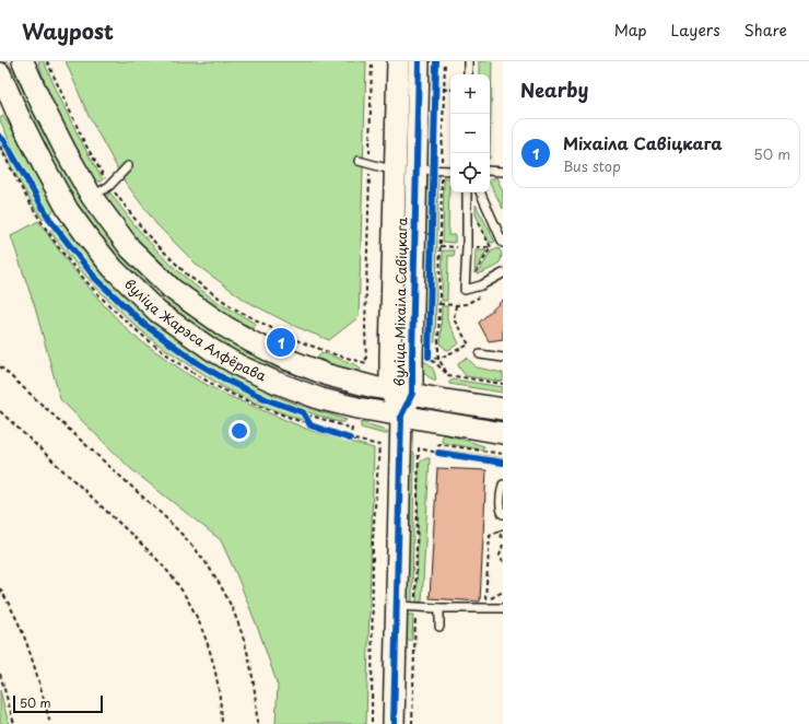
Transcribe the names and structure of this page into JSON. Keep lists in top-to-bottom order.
{
  "streets": {
    "main road": ["вуліца Міхаіла Савіцкага", "вуліца Жарэса Алфёрава"]
  },
  "crossings": [
    ["вуліца Міхаіла Савіцкага", "вуліца Жарэса Алфёрава"]
  ],
  "scale_bar": "50 m",
  "page": {
    "header": "Waypost",
    "nav": ["Map", "Layers", "Share"],
    "heading": "Nearby",
    "map_buttons": ["+", "−"],
    "list": [
      {
        "mark": "1",
        "name": "Міхаіла Савіцкага",
        "note": "Bus stop",
        "value": "50 m"
      }
    ],
    "pins": "1",
    "scale": "50 m"
  }
}
